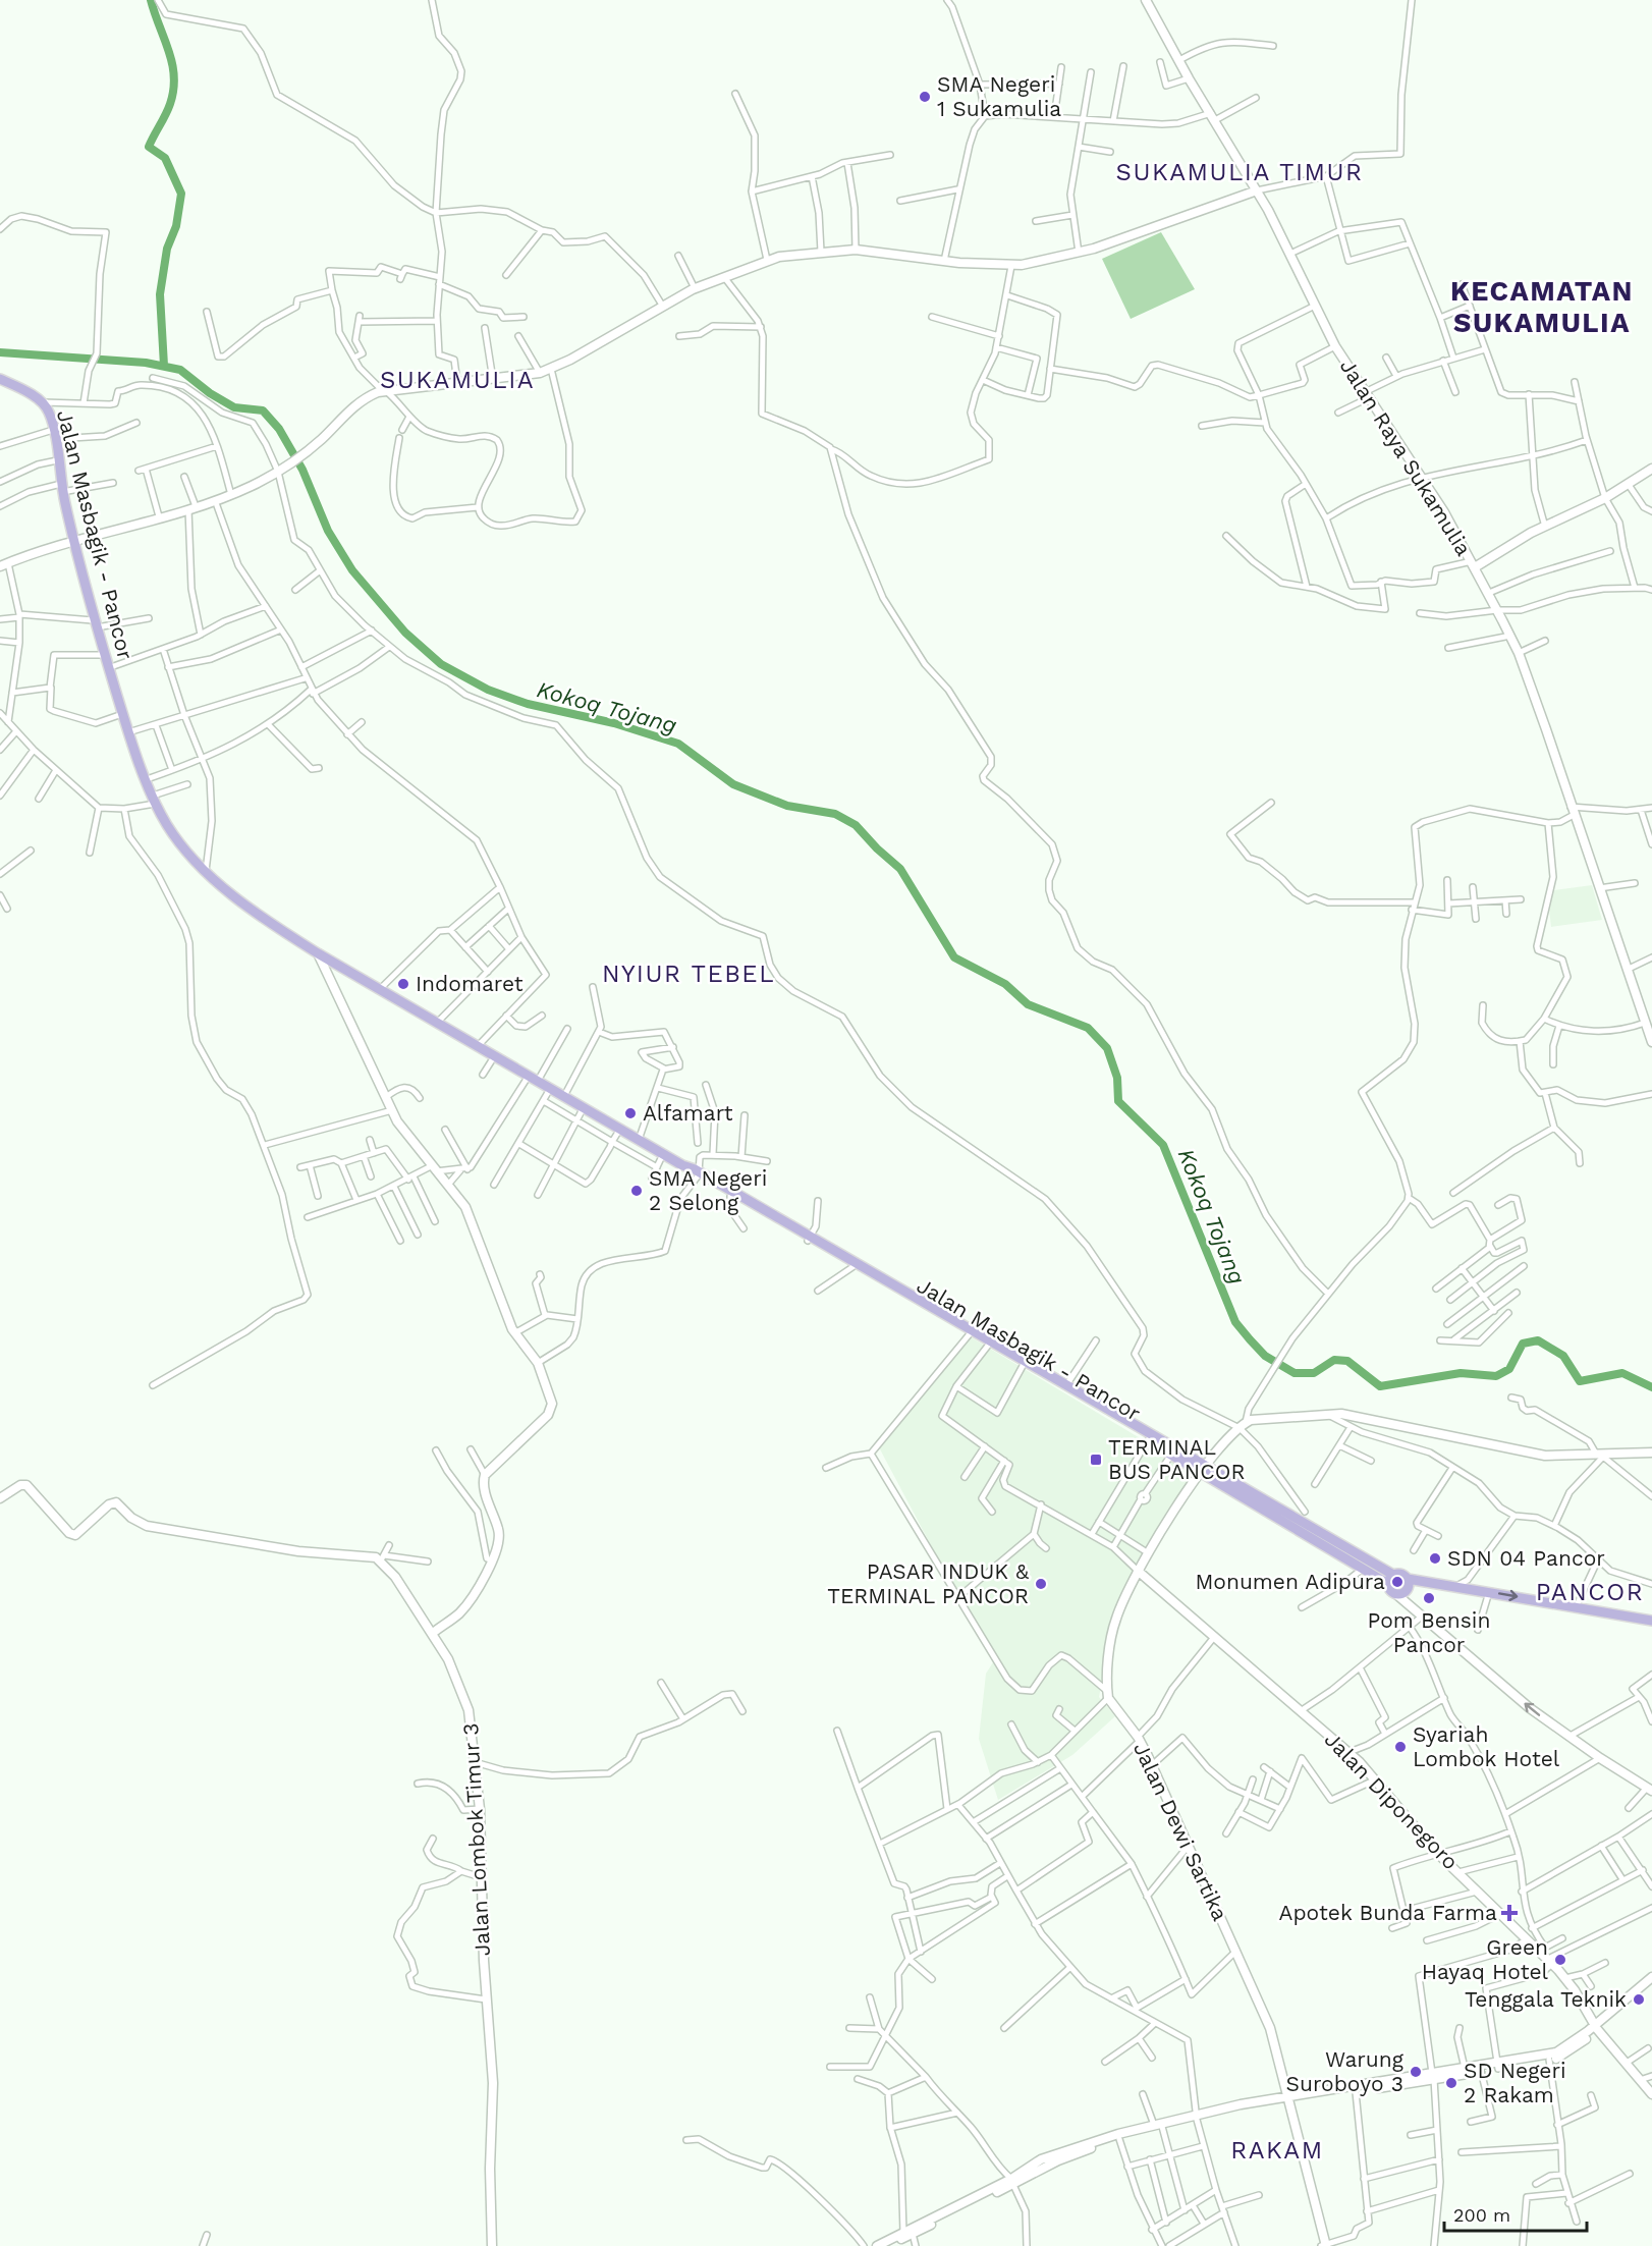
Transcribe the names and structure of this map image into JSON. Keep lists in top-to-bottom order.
{
  "streets": {
    "main road": ["Jalan Masbagik - Pancor"],
    "street": [
      "Jalan Raya Sukamulia",
      "Jalan Diponegoro",
      "Jalan Dewi Sartika",
      "Jalan Lombok Timur 3"
    ]
  },
  "districts": [
    "SUKAMULIA TIMUR",
    "KECAMATAN SUKAMULIA",
    "SUKAMULIA",
    "NYIUR TEBEL",
    "PANCOR",
    "RAKAM"
  ],
  "water": ["Kokoq Tojang"],
  "places": {
    "other": [
      "SMA Negeri 1 Sukamulia",
      "Indomaret",
      "Alfamart",
      "SMA Negeri 2 Selong",
      "SDN 04 Pancor",
      "Monumen Adipura",
      "PASAR INDUK & TERMINAL PANCOR",
      "Pom Bensin Pancor",
      "Syariah Lombok Hotel",
      "Green Hayaq Hotel",
      "Tenggala Teknik",
      "Warung Suroboyo 3",
      "SD Negeri 2 Rakam"
    ],
    "transit": ["TERMINAL BUS PANCOR"],
    "health": ["Apotek Bunda Farma"]
  },
  "scale_bar": "200 m"
}
